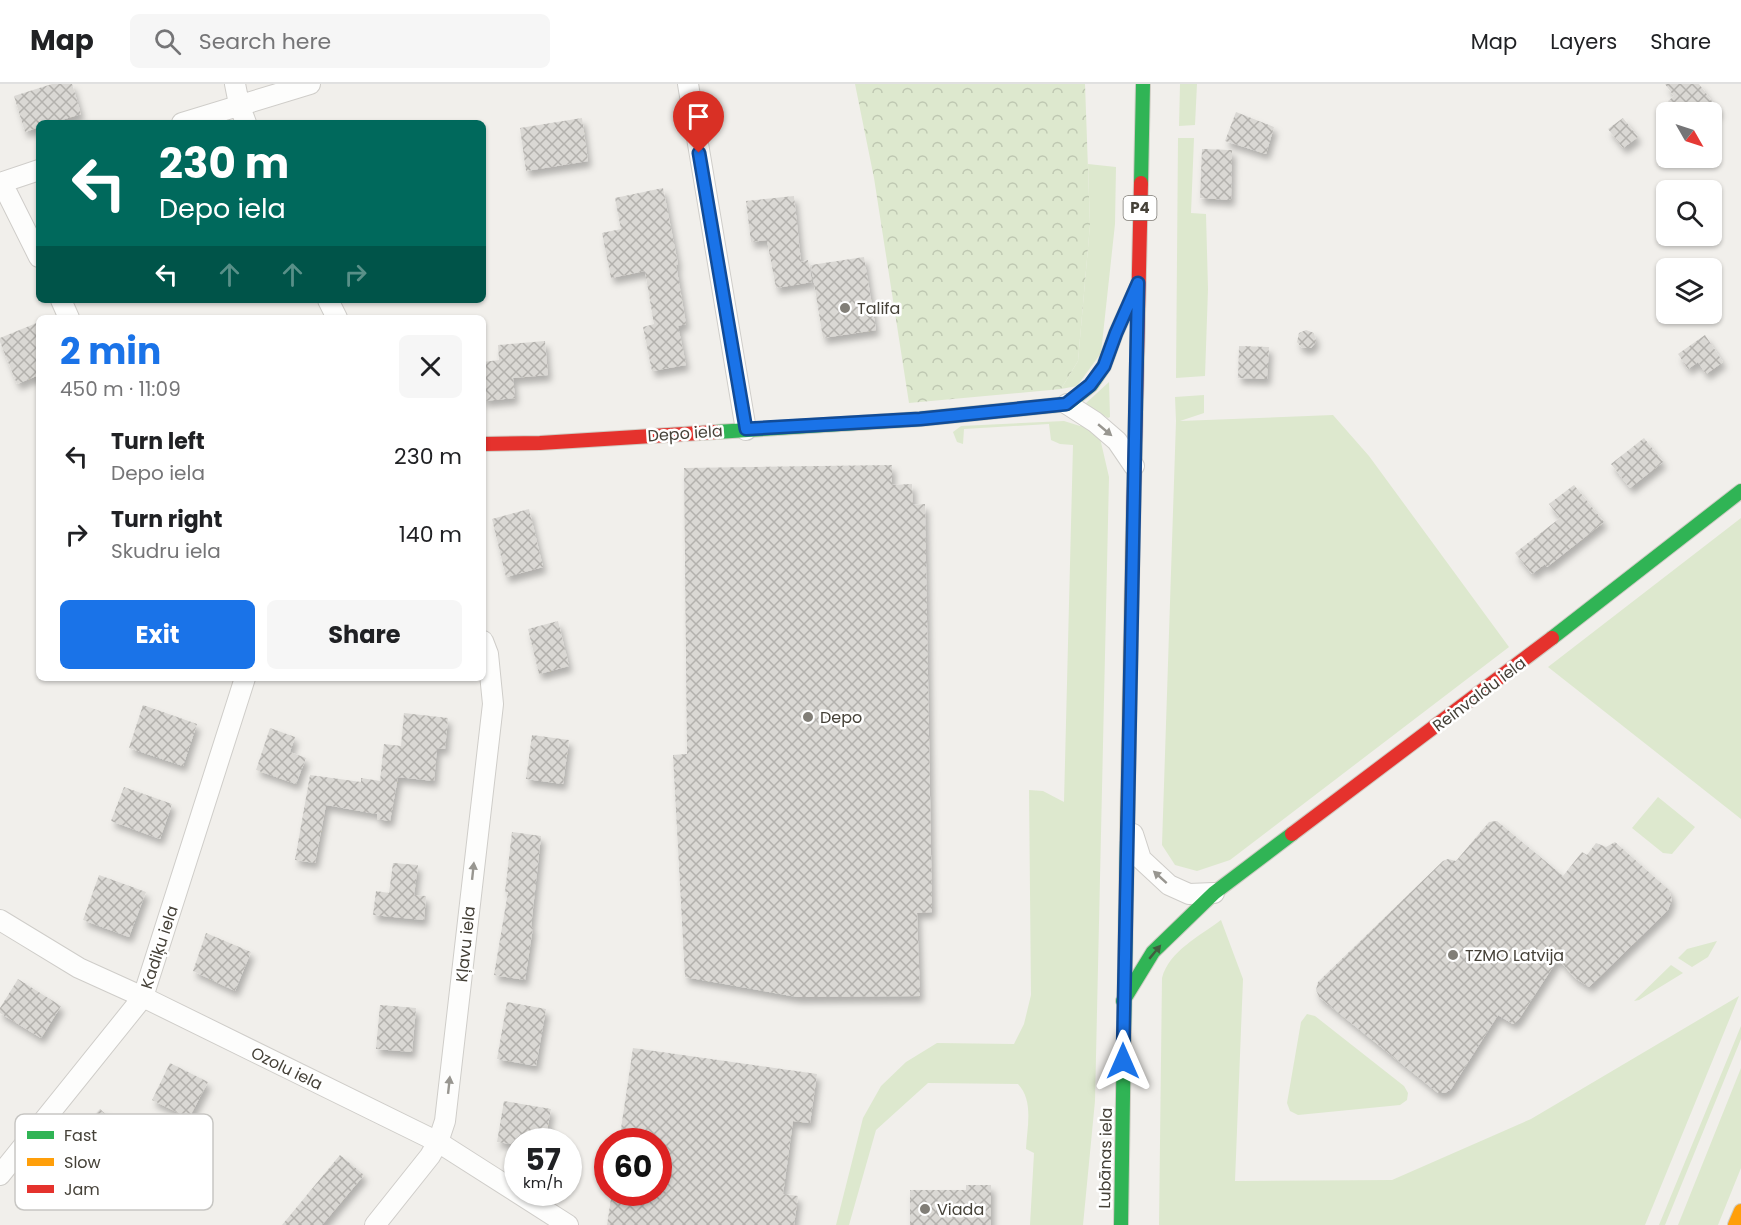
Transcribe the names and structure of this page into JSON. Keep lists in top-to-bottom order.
{
  "streets": {
    "street": [
      "P4",
      "Depo iela",
      "Reinvaldu iela",
      "Kļavu iela",
      "Kadiķu iela",
      "Ozolu iela",
      "Lubānas iela"
    ]
  },
  "crossings": [
    ["Reinvaldu iela", "Lubānas iela"],
    ["Kļavu iela", "Ozolu iela"],
    ["Kadiķu iela", "Ozolu iela"]
  ],
  "one_way": ["Kļavu iela"],
  "places": [
    "Talifa",
    "Depo",
    "TZMO Latvija",
    "Viada"
  ],
  "legend": ["Fast", "Slow", "Jam"],
  "north": "bottom right",
  "page": {
    "header": "Map",
    "search": "Search here",
    "nav": ["Map", "Layers", "Share"],
    "turn": ["230 m", "Depo iela"],
    "heading": ["2 min", "450 m · 11:09"],
    "list": [
      {
        "name": "Turn left",
        "note": "Depo iela",
        "value": "230 m"
      },
      {
        "name": "Turn right",
        "note": "Skudru iela",
        "value": "140 m"
      }
    ],
    "buttons": ["Exit", "Share"],
    "speed": "57 km/h",
    "limit": "60"
  }
}
